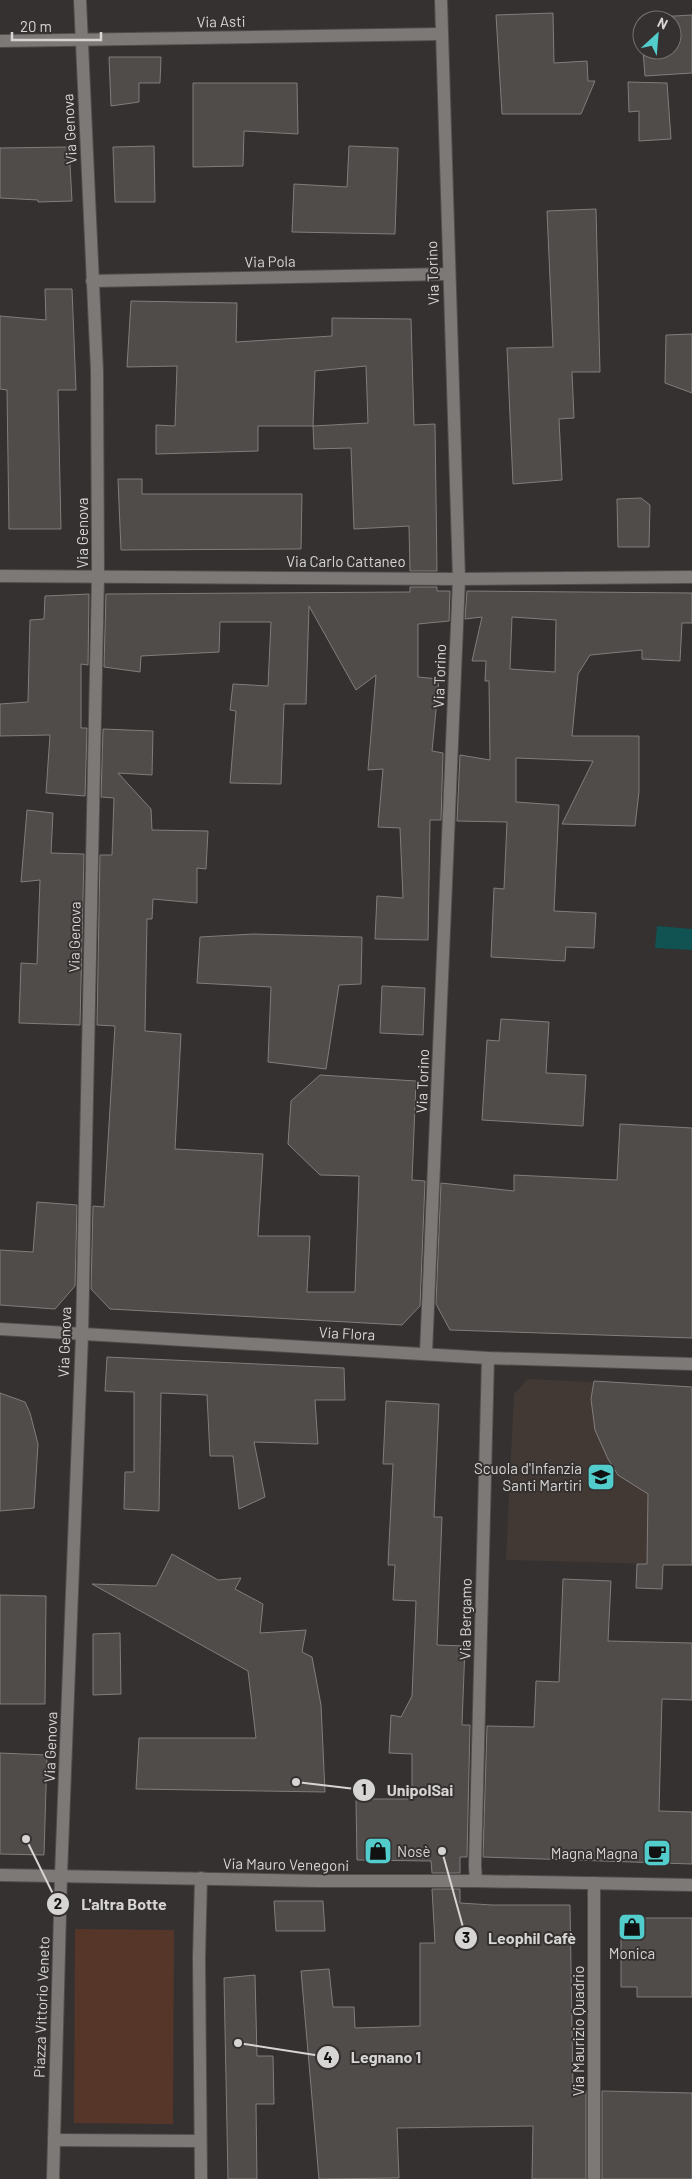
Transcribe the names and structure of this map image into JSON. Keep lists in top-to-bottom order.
{
  "streets": {
    "street": [
      "Via Asti",
      "Via Genova",
      "Via Pola",
      "Via Torino",
      "Via Carlo Cattaneo",
      "Via Flora",
      "Via Bergamo",
      "Via Mauro Venegoni",
      "Piazza Vittorio Veneto",
      "Via Maurizio Quadrio"
    ]
  },
  "crossings": [
    ["Via Asti", "Via Genova"],
    ["Via Asti", "Via Torino"],
    ["Via Genova", "Via Pola"],
    ["Via Genova", "Via Carlo Cattaneo"],
    ["Via Genova", "Via Flora"],
    ["Via Genova", "Via Mauro Venegoni"],
    ["Via Genova", "Piazza Vittorio Veneto"],
    ["Via Pola", "Via Torino"],
    ["Via Torino", "Via Carlo Cattaneo"],
    ["Via Torino", "Via Flora"],
    ["Via Flora", "Via Bergamo"],
    ["Via Bergamo", "Via Mauro Venegoni"],
    ["Via Mauro Venegoni", "Piazza Vittorio Veneto"],
    ["Via Mauro Venegoni", "Via Maurizio Quadrio"]
  ],
  "places": {
    "school or university": ["Scuola d'Infanzia Santi Martiri"],
    "other": [
      "UnipolSai",
      "L'altra Botte",
      "Leophil Cafè",
      "Legnano 1"
    ],
    "shop": ["Nosè", "Monica"],
    "cafe": ["Magna Magna"]
  },
  "scale_bar": "20 m",
  "north": "top right"
}
